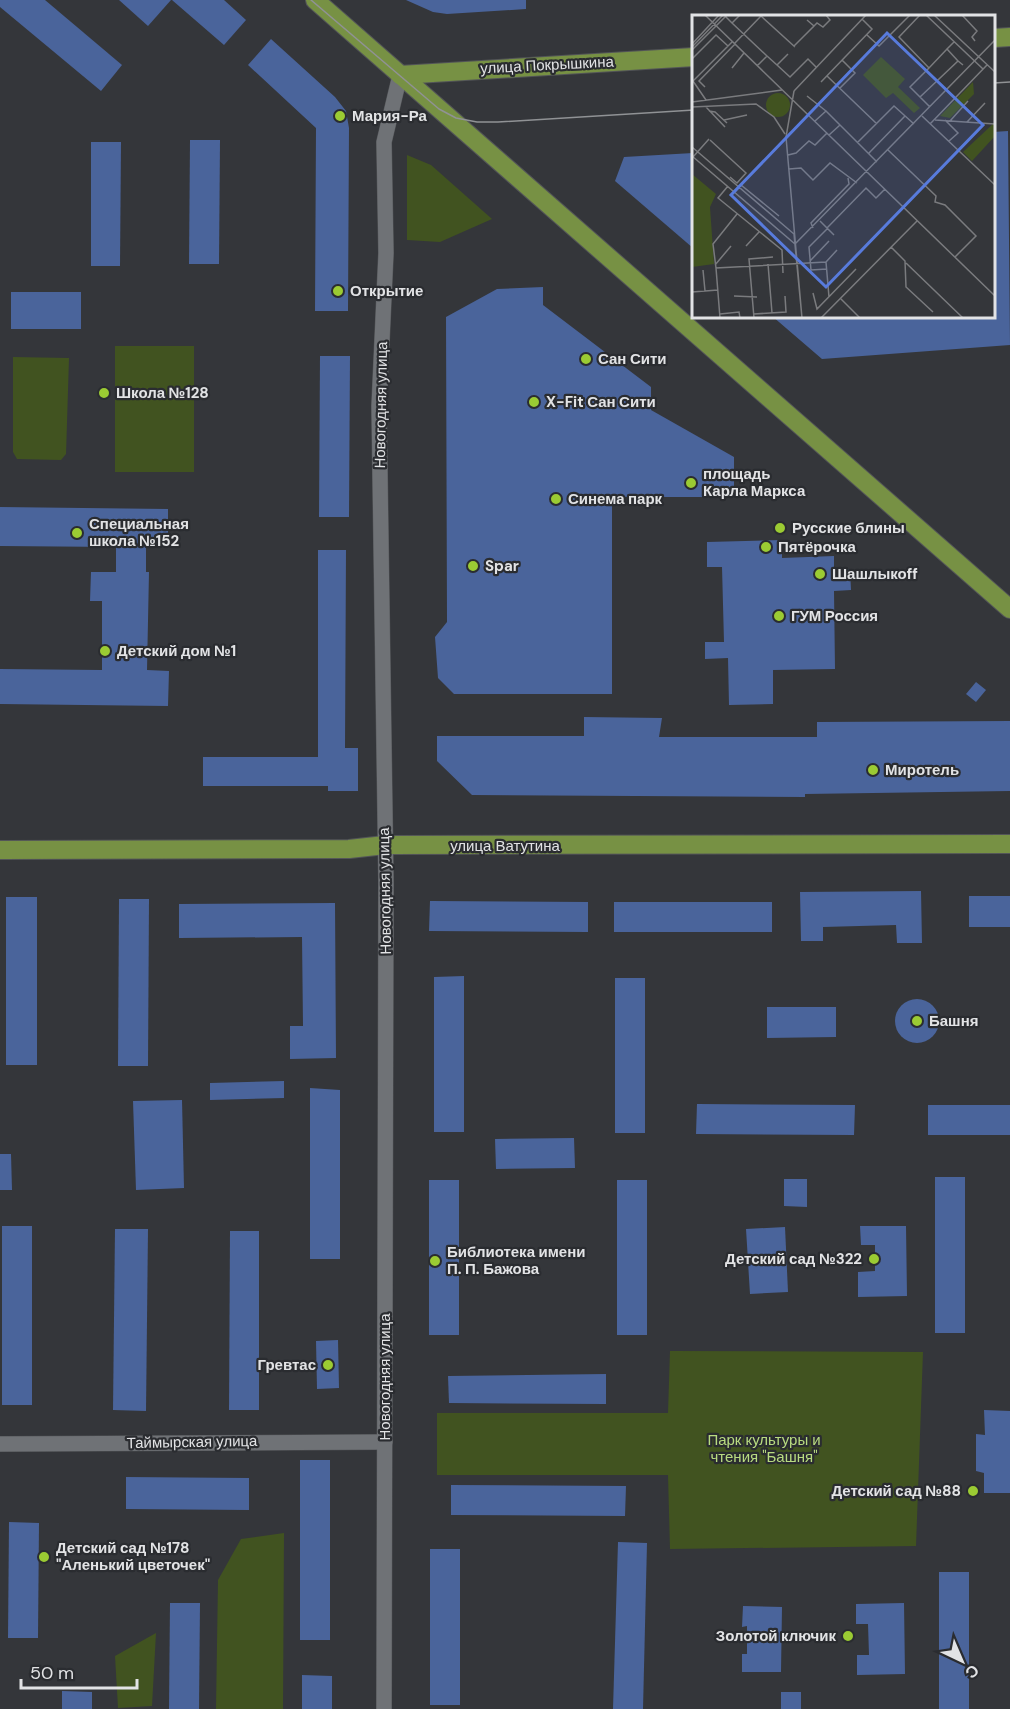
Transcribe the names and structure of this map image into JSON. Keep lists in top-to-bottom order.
{
  "streets": {
    "main road": ["улица Покрышкина", "улица Ватутина"],
    "street": ["Новогодняя улица", "Таймырская улица"]
  },
  "crossings": [
    ["улица Покрышкина", "Новогодняя улица"],
    ["Новогодняя улица", "улица Ватутина"],
    ["Новогодняя улица", "Таймырская улица"]
  ],
  "parks": ["Парк культуры и чтения \"Башня\""],
  "places": [
    "Мария-Ра",
    "Открытие",
    "Сан Сити",
    "Школа №128",
    "X-Fit Сан Сити",
    "площадь Карла Маркса",
    "Синема парк",
    "Русские блины",
    "Специальная школа №152",
    "Пятёрочка",
    "Spar",
    "Шашлыкоff",
    "ГУМ Россия",
    "Детский дом №1",
    "Миротель",
    "Башня",
    "Детский сад №322",
    "Библиотека имени П. П. Бажова",
    "Гревтас",
    "Детский сад №88",
    "Детский сад №178 \"Аленький цветочек\"",
    "Золотой ключик"
  ],
  "scale_bar": "50 m",
  "north": "bottom right"
}
